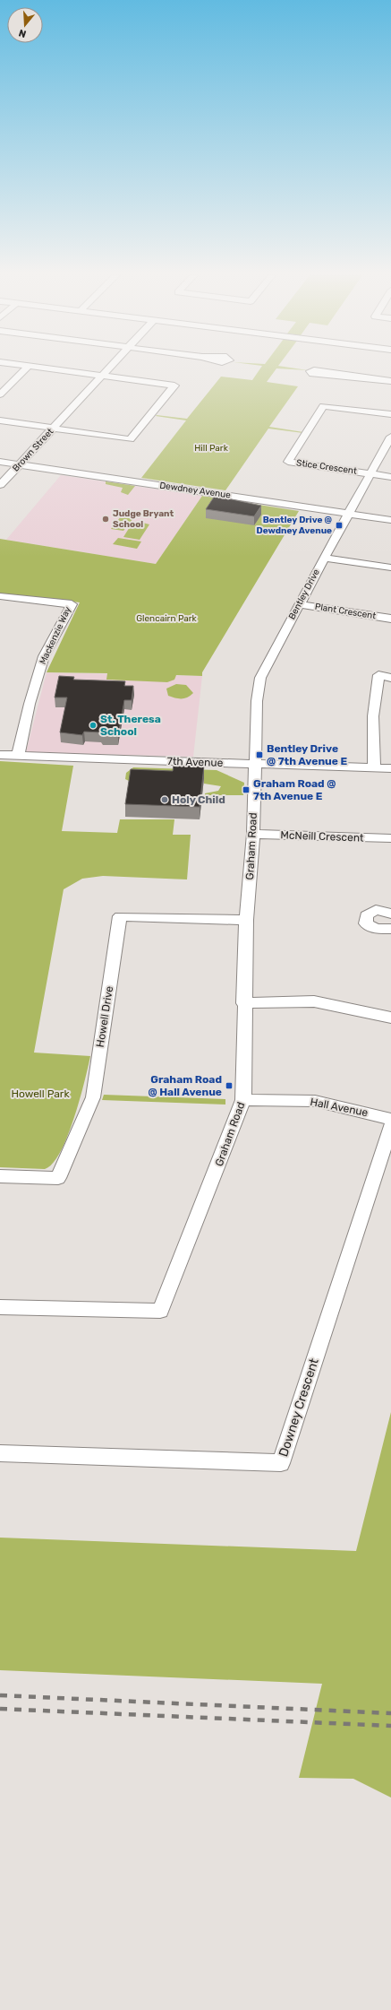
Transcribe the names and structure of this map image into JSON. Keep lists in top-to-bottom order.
{
  "streets": {
    "street": [
      "Brown Street",
      "Stice Crescent",
      "Dewdney Avenue",
      "Bentley Drive",
      "Plant Crescent",
      "Mackenzie Way",
      "7th Avenue",
      "McNeill Crescent",
      "Graham Road",
      "Howell Drive",
      "Hall Avenue",
      "Downey Crescent"
    ]
  },
  "crossings": [
    ["Brown Street", "Dewdney Avenue"],
    ["Stice Crescent", "Bentley Drive"],
    ["Dewdney Avenue", "Bentley Drive"],
    ["Bentley Drive", "Plant Crescent"],
    ["Bentley Drive", "7th Avenue"],
    ["Bentley Drive", "Graham Road"],
    ["Mackenzie Way", "7th Avenue"],
    ["7th Avenue", "Graham Road"],
    ["McNeill Crescent", "Graham Road"],
    ["Graham Road", "Howell Drive"],
    ["Graham Road", "Hall Avenue"]
  ],
  "parks": ["Hill Park", "Glencairn Park", "Howell Park"],
  "places": {
    "other": ["Judge Bryant School", "St. Theresa School", "Holy Child"],
    "transit": [
      "Bentley Drive @ Dewdney Avenue",
      "Bentley Drive @ 7th Avenue E",
      "Graham Road @ 7th Avenue E",
      "Graham Road @ Hall Avenue"
    ]
  },
  "north": "bottom"
}
